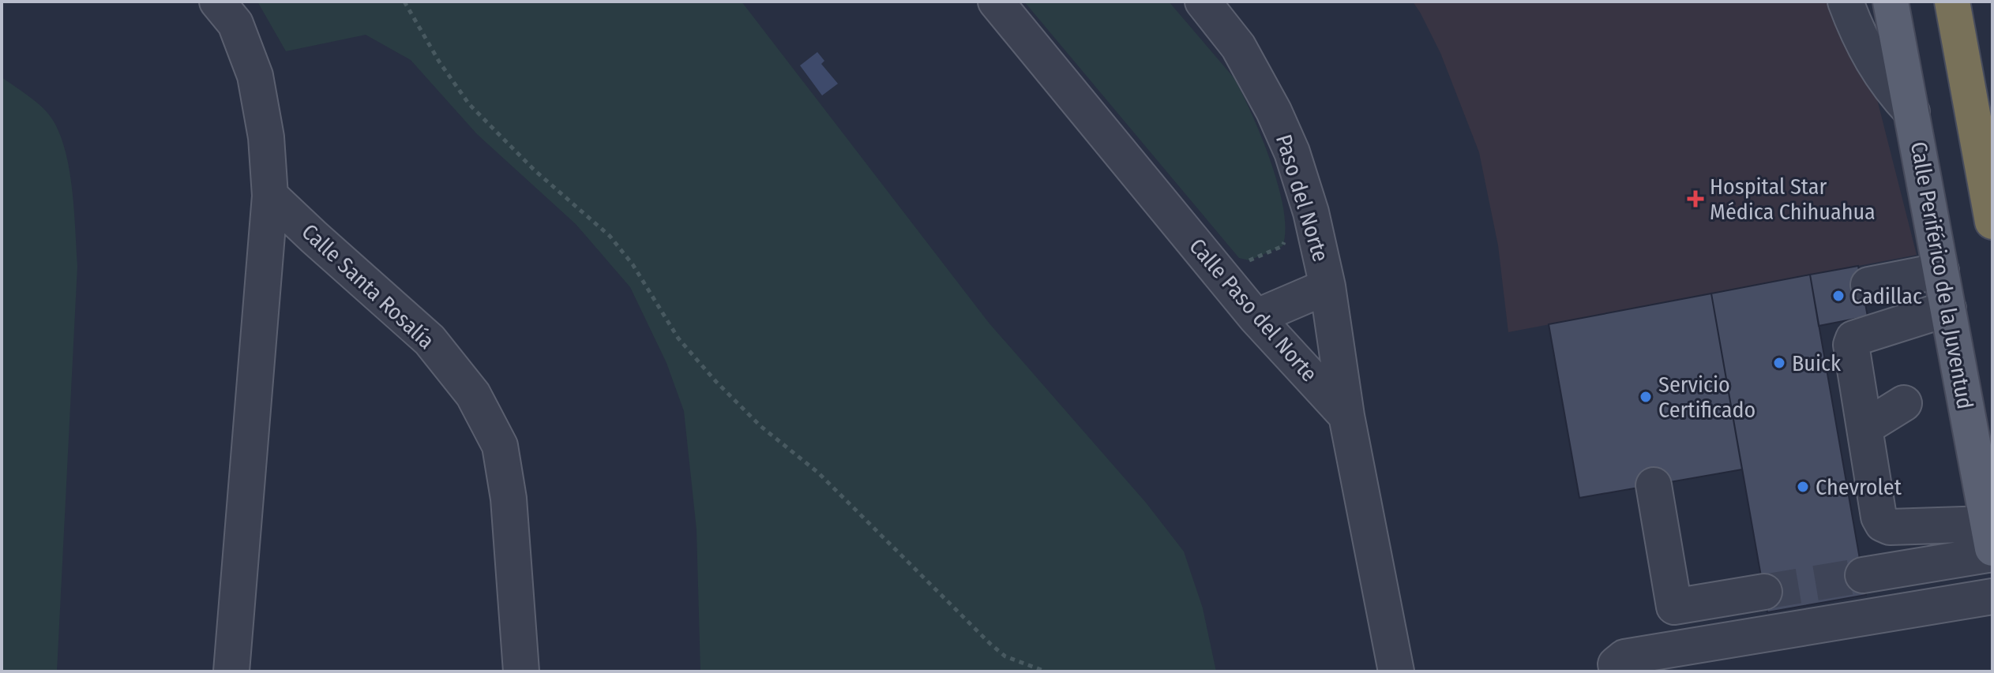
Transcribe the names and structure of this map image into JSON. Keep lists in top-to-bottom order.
{
  "streets": {
    "main road": ["Calle Periférico de la Juventud"],
    "street": ["Paso del Norte", "Calle Santa Rosalía", "Calle Paso del Norte"]
  },
  "crossings": [
    ["Paso del Norte", "Calle Paso del Norte"]
  ],
  "places": {
    "health": ["Hospital Star Médica Chihuahua"],
    "other": [
      "Cadillac",
      "Buick",
      "Servicio Certificado",
      "Chevrolet"
    ]
  }
}
